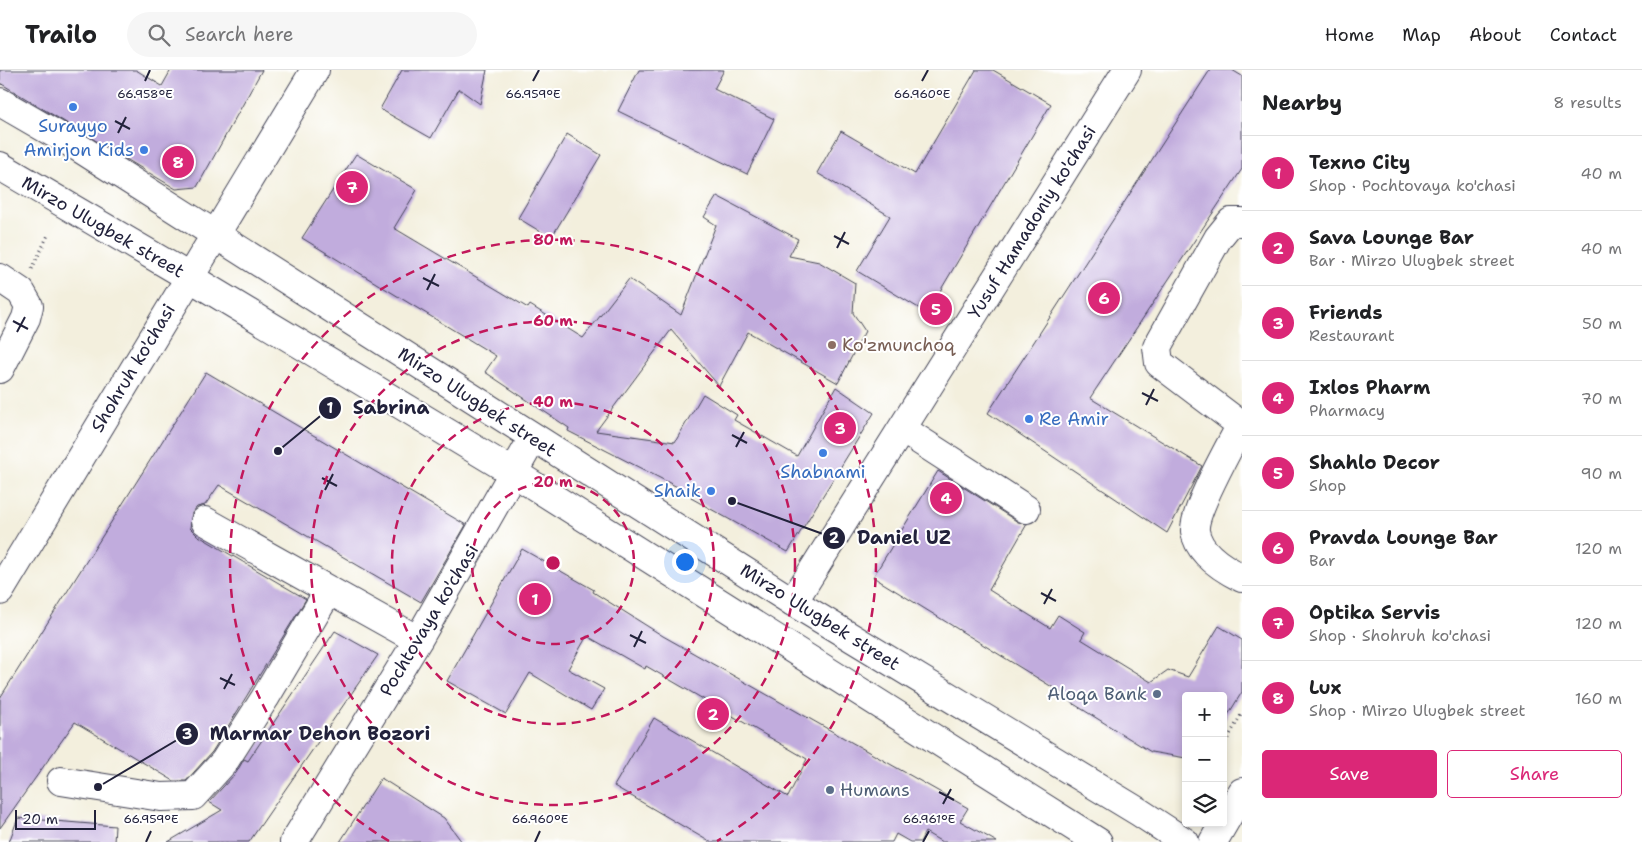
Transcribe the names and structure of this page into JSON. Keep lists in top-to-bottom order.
{
  "streets": {
    "main road": [
      "Yusuf Hamadoniy ko'chasi",
      "Mirzo Ulugbek street",
      "Shohruh ko'chasi",
      "Pochtovaya ko'chasi"
    ]
  },
  "crossings": [
    ["Yusuf Hamadoniy ko'chasi", "Mirzo Ulugbek street"],
    ["Mirzo Ulugbek street", "Shohruh ko'chasi"],
    ["Mirzo Ulugbek street", "Pochtovaya ko'chasi"]
  ],
  "places": [
    "Surayyo",
    "Amirjon Kids",
    "Ko'zmunchoq",
    "Re Amir",
    "Sabrina",
    "Shabnami",
    "Shaik",
    "Daniel UZ",
    "Aloqa Bank",
    "Marmar Dehon Bozori",
    "Humans"
  ],
  "scale_bar": "20 m",
  "page": {
    "header": "Trailo",
    "search": "Search here",
    "nav": [
      "Home",
      "Map",
      "About",
      "Contact"
    ],
    "heading": ["Nearby", "8 results"],
    "list": [
      {
        "mark": "1",
        "name": "Texno City",
        "note": "Shop · Pochtovaya ko'chasi",
        "value": "40 m"
      },
      {
        "mark": "2",
        "name": "Sava Lounge Bar",
        "note": "Bar · Mirzo Ulugbek street",
        "value": "40 m"
      },
      {
        "mark": "3",
        "name": "Friends",
        "note": "Restaurant",
        "value": "50 m"
      },
      {
        "mark": "4",
        "name": "Ixlos Pharm",
        "note": "Pharmacy",
        "value": "70 m"
      },
      {
        "mark": "5",
        "name": "Shahlo Decor",
        "note": "Shop",
        "value": "90 m"
      },
      {
        "mark": "6",
        "name": "Pravda Lounge Bar",
        "note": "Bar",
        "value": "120 m"
      },
      {
        "mark": "7",
        "name": "Optika Servis",
        "note": "Shop · Shohruh ko'chasi",
        "value": "120 m"
      },
      {
        "mark": "8",
        "name": "Lux",
        "note": "Shop · Mirzo Ulugbek street",
        "value": "160 m"
      }
    ],
    "pins": [
      "8",
      "7",
      "6",
      "5",
      "3",
      "4",
      "1",
      "2"
    ],
    "map_buttons": ["+", "−"],
    "buttons": ["Save", "Share"],
    "scale": "20 m"
  },
  "coordinates": [
    "66.958°E",
    "66.959°E",
    "66.960°E",
    "66.961°E"
  ],
  "rings": [
    "80 m",
    "60 m",
    "40 m",
    "20 m"
  ]
}
